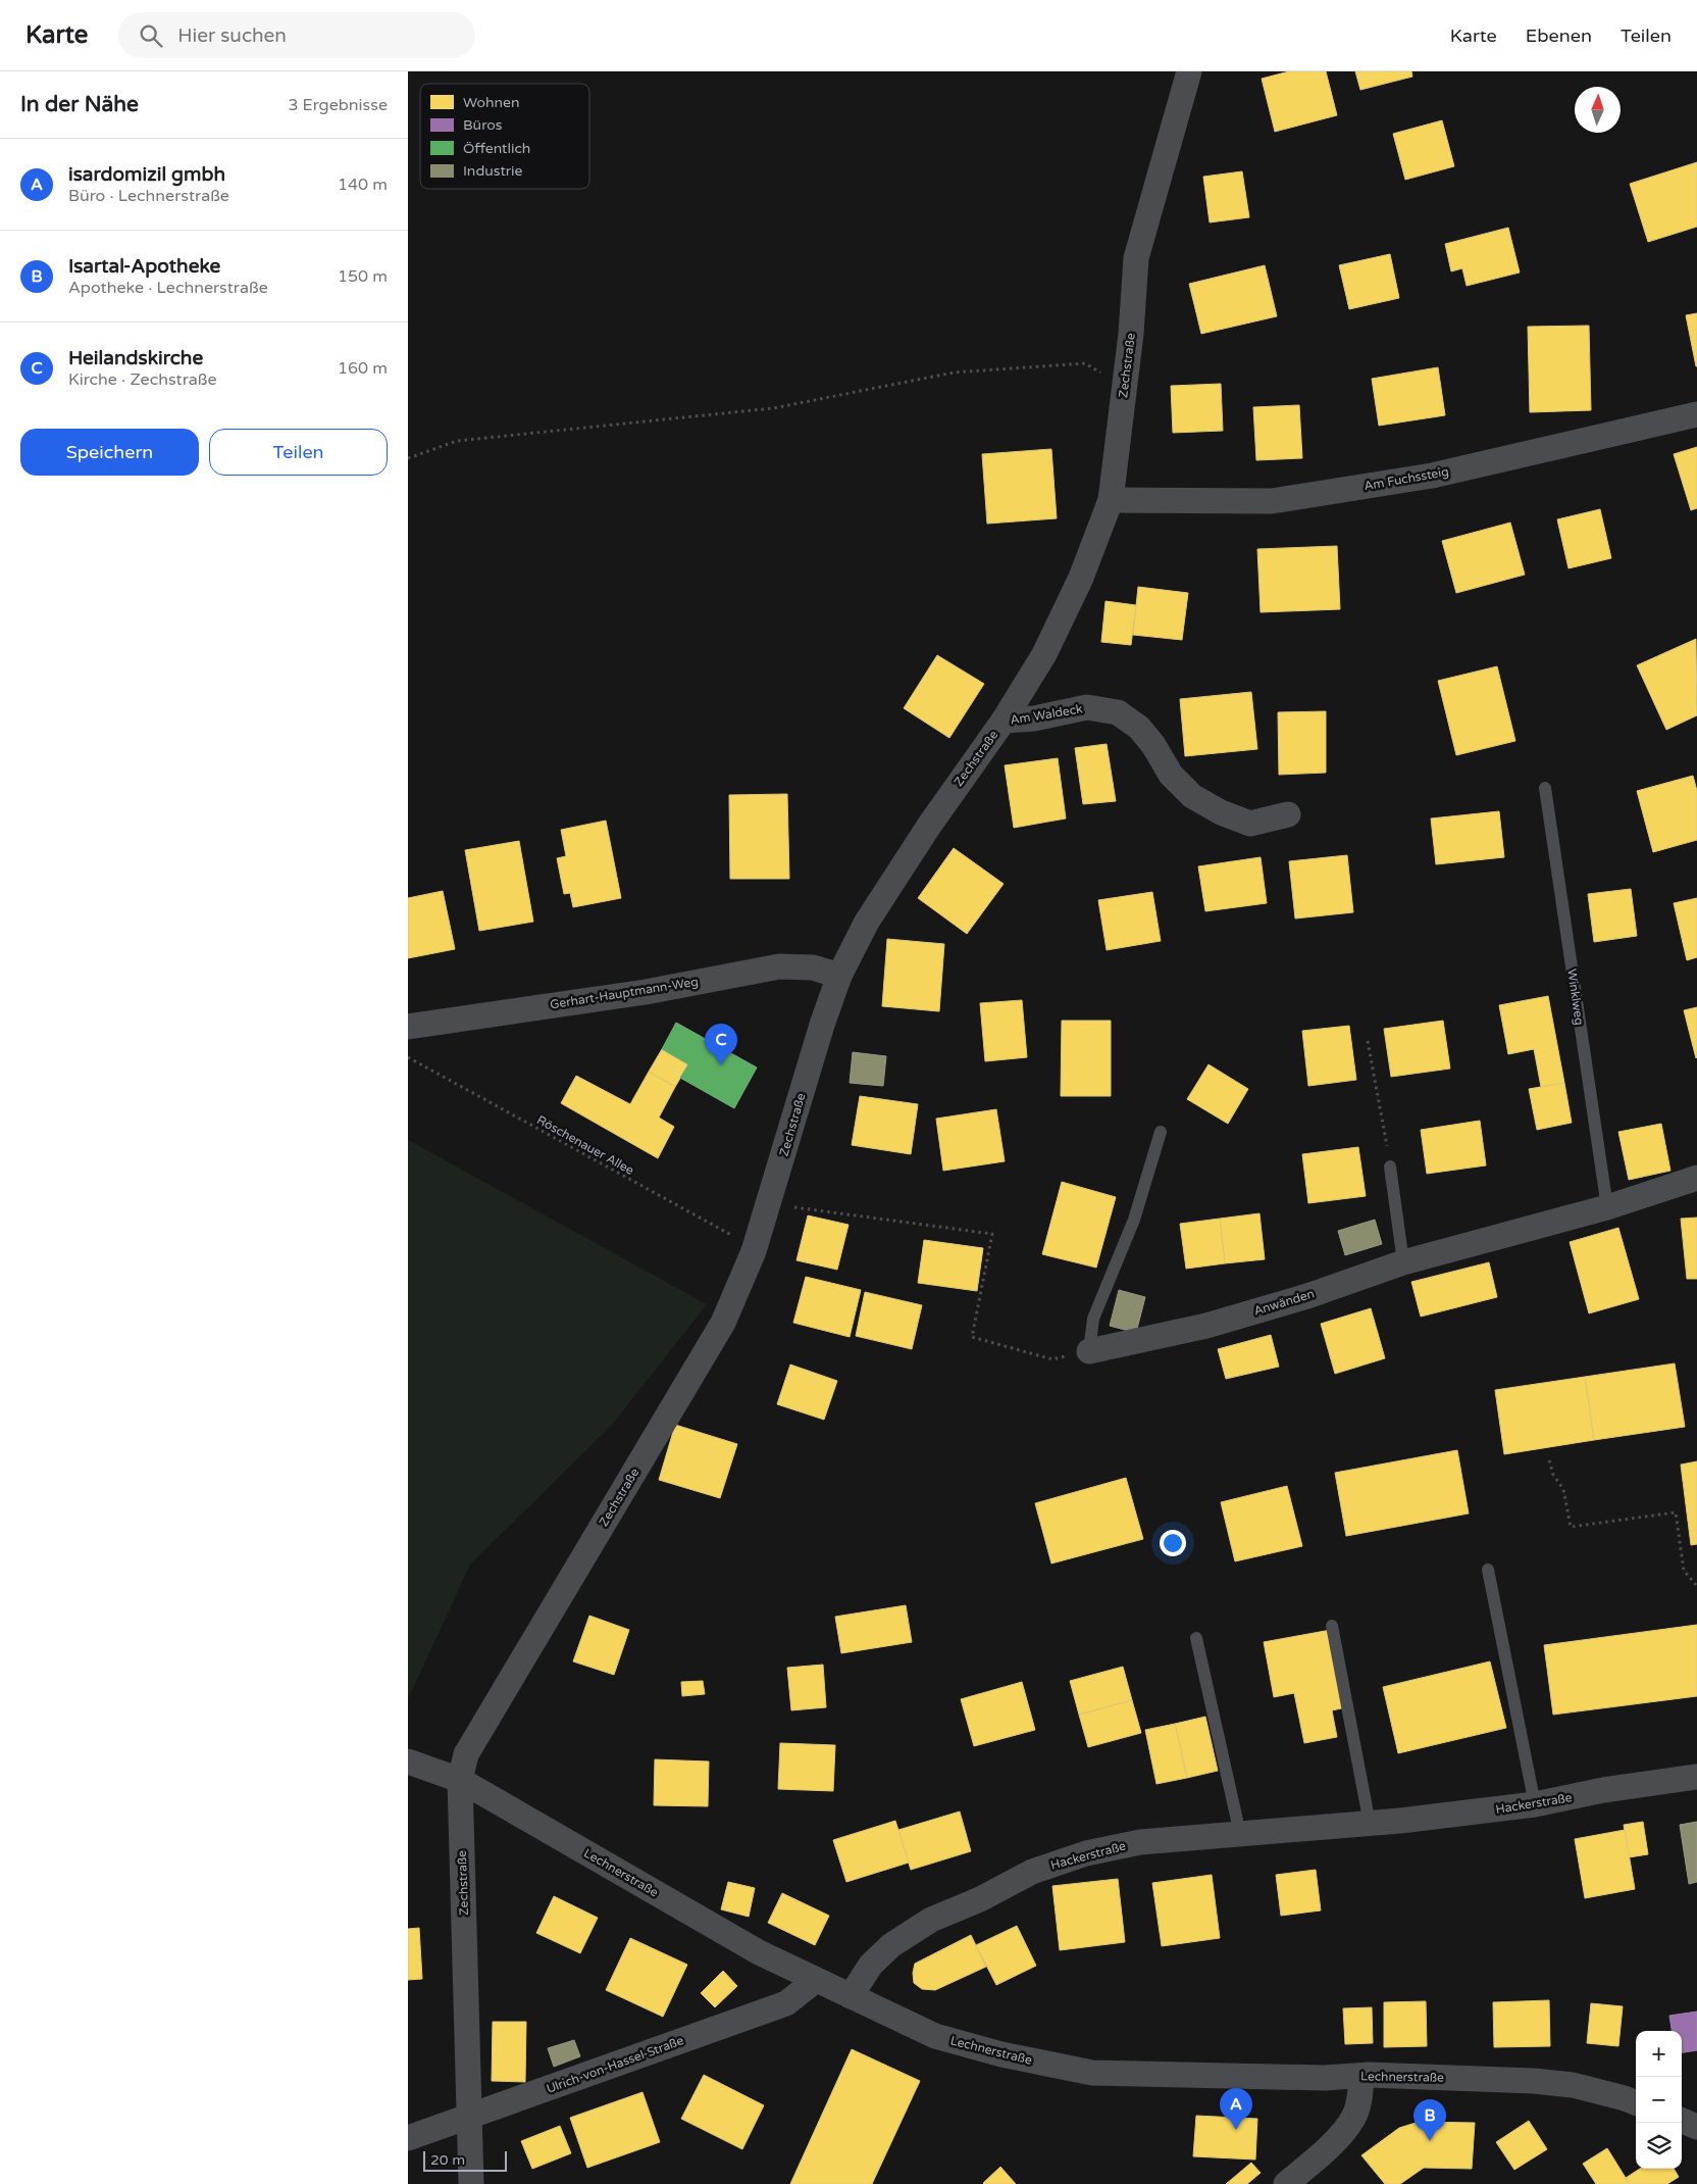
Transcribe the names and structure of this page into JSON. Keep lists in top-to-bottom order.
{
  "streets": {
    "street": [
      "Zechstraße",
      "Am Fuchssteig",
      "Am Waldeck",
      "Gerhart-Hauptmann-Weg",
      "Anwänden",
      "Hackerstraße",
      "Lechnerstraße",
      "Ulrich-von-Hassel-Straße"
    ],
    "lane": ["Winklweg"],
    "path": ["Röschenauer Allee"]
  },
  "crossings": [
    ["Zechstraße", "Am Fuchssteig"],
    ["Zechstraße", "Am Waldeck"],
    ["Zechstraße", "Gerhart-Hauptmann-Weg"],
    ["Zechstraße", "Röschenauer Allee"],
    ["Zechstraße", "Lechnerstraße"],
    ["Zechstraße", "Ulrich-von-Hassel-Straße"],
    ["Winklweg", "Anwänden"],
    ["Hackerstraße", "Lechnerstraße"],
    ["Lechnerstraße", "Ulrich-von-Hassel-Straße"]
  ],
  "legend": [
    "Wohnen",
    "Büros",
    "Öffentlich",
    "Industrie"
  ],
  "scale_bar": "20 m",
  "north": "top",
  "page": {
    "header": "Karte",
    "search": "Hier suchen",
    "nav": ["Karte", "Ebenen", "Teilen"],
    "heading": ["In der Nähe", "3 Ergebnisse"],
    "list": [
      {
        "mark": "A",
        "name": "isardomizil gmbh",
        "note": "Büro · Lechnerstraße",
        "value": "140 m"
      },
      {
        "mark": "B",
        "name": "Isartal-Apotheke",
        "note": "Apotheke · Lechnerstraße",
        "value": "150 m"
      },
      {
        "mark": "C",
        "name": "Heilandskirche",
        "note": "Kirche · Zechstraße",
        "value": "160 m"
      }
    ],
    "buttons": ["Speichern", "Teilen"],
    "pins": ["C", "A", "B"],
    "map_buttons": ["+", "−"],
    "scale": "20 m"
  }
}
